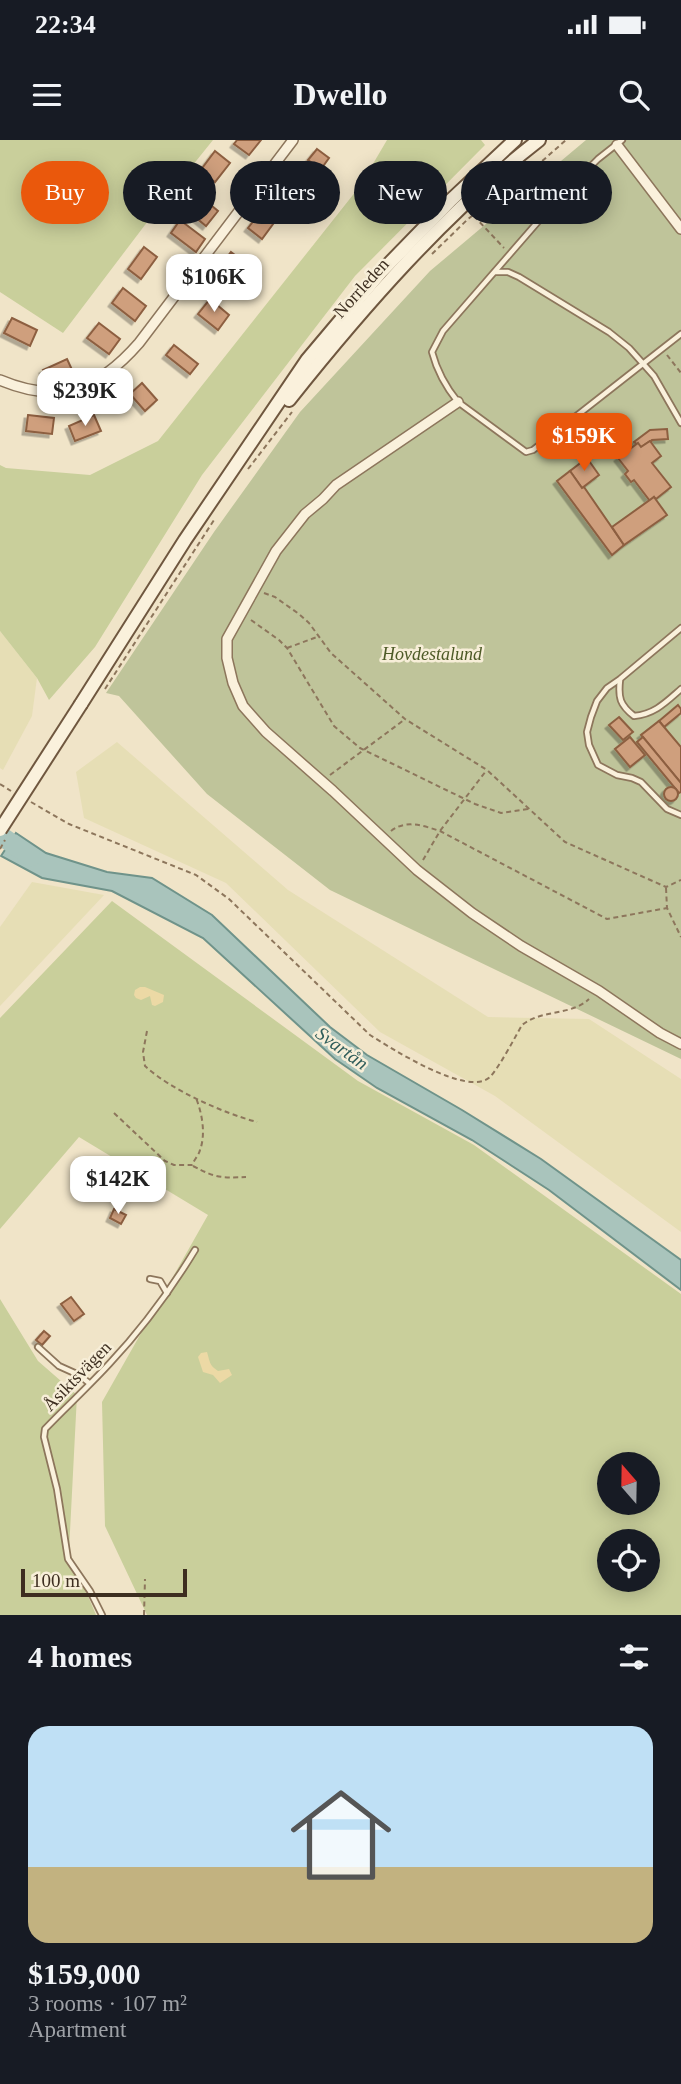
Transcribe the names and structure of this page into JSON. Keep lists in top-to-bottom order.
{
  "streets": {
    "main road": ["Norrleden"],
    "lane": ["Åsiktsvägen"]
  },
  "water": ["Svartån"],
  "parks": ["Hovdestalund"],
  "scale_bar": "100 m",
  "north": "top",
  "page": {
    "status": "22:34",
    "header": "Dwello",
    "chip": [
      "Buy",
      "Rent",
      "Filters",
      "New",
      "Apartment"
    ],
    "price": [
      "$106K",
      "$239K",
      "$159K",
      "$142K"
    ],
    "scale": "100 m",
    "heading": "4 homes",
    "list": [
      {
        "name": "$159,000",
        "note": "3 rooms · 107 m² · Apartment"
      }
    ]
  }
}
